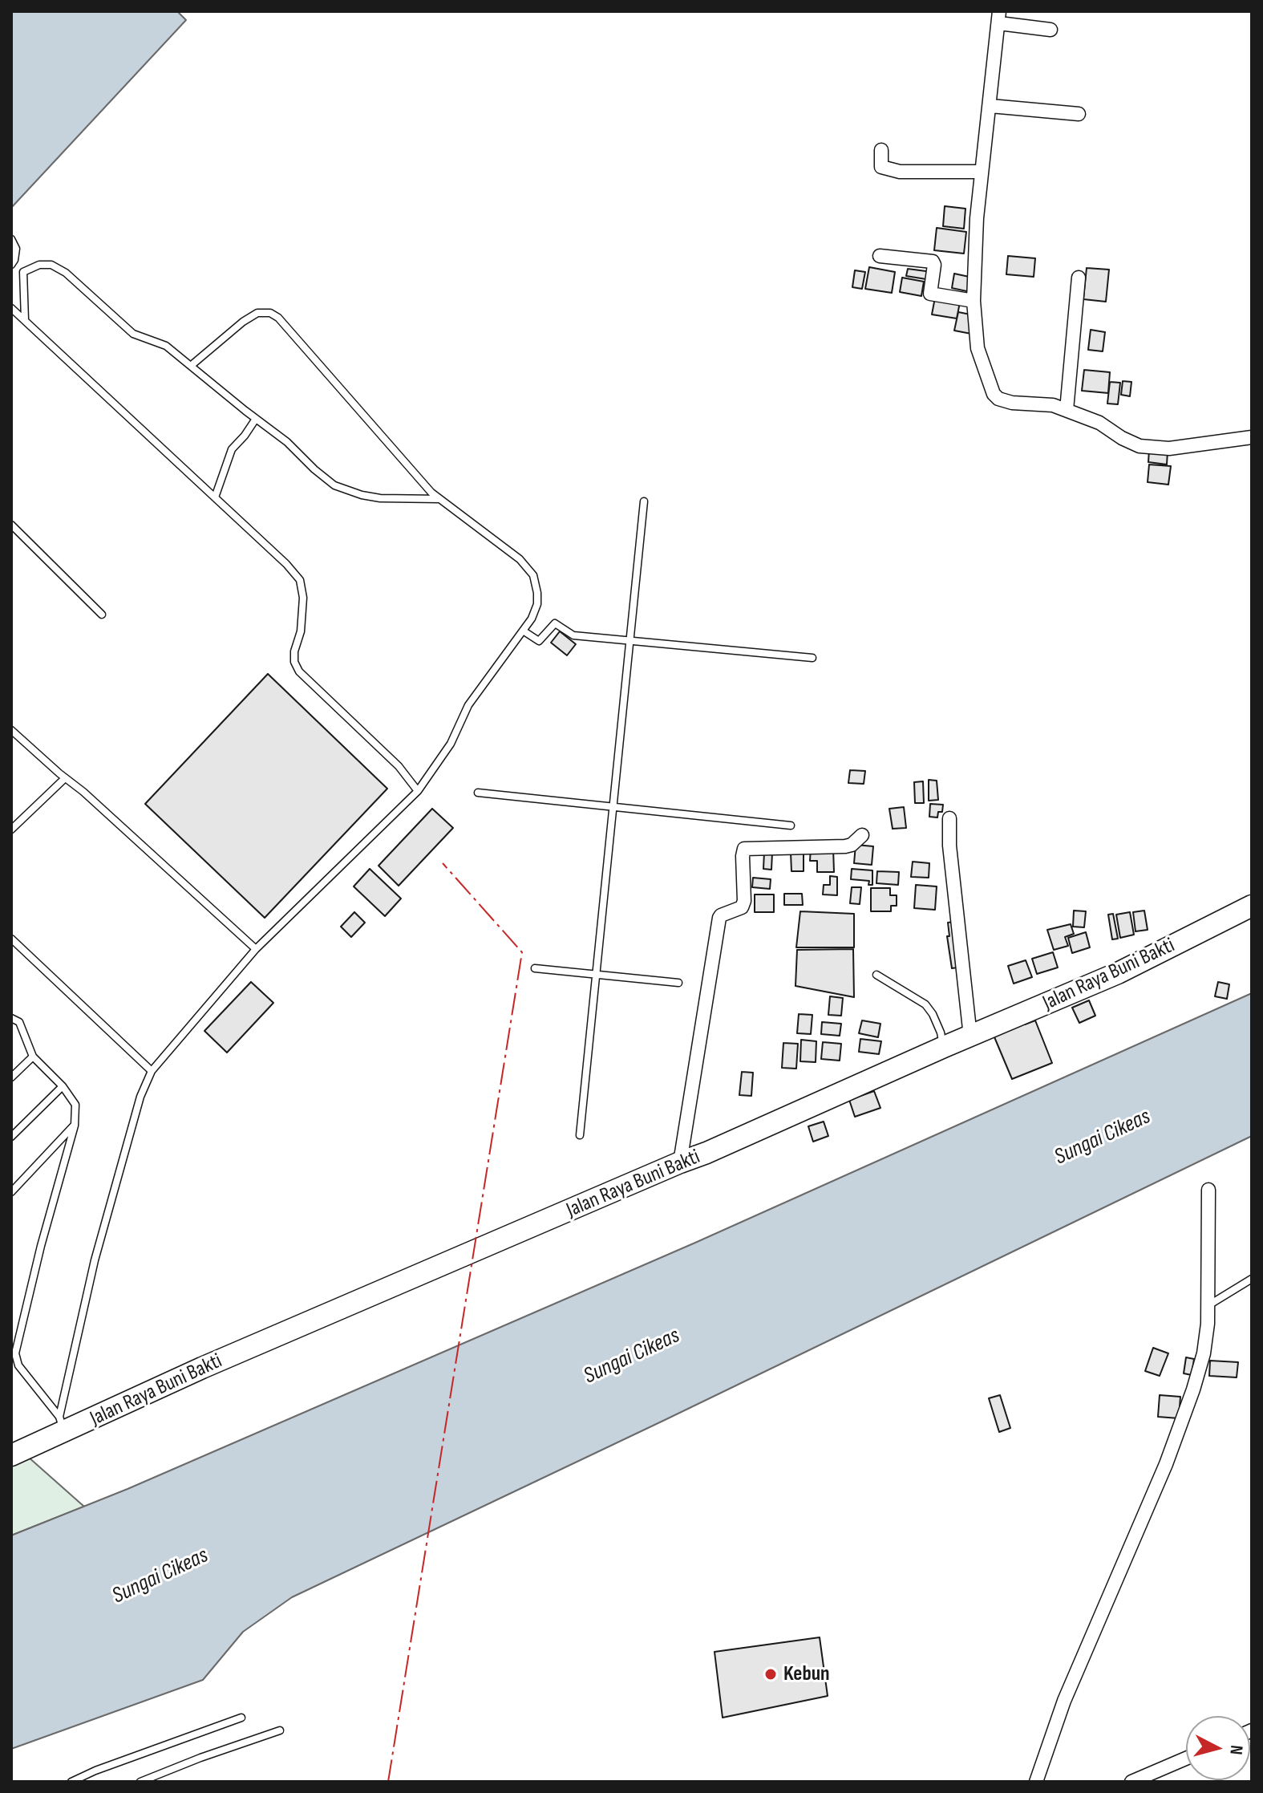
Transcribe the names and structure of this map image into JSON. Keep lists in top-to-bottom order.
{
  "streets": {
    "main road": ["Jalan Raya Buni Bakti"]
  },
  "water": ["Sungai Cikeas"],
  "places": ["Kebun"],
  "north": "right"
}
